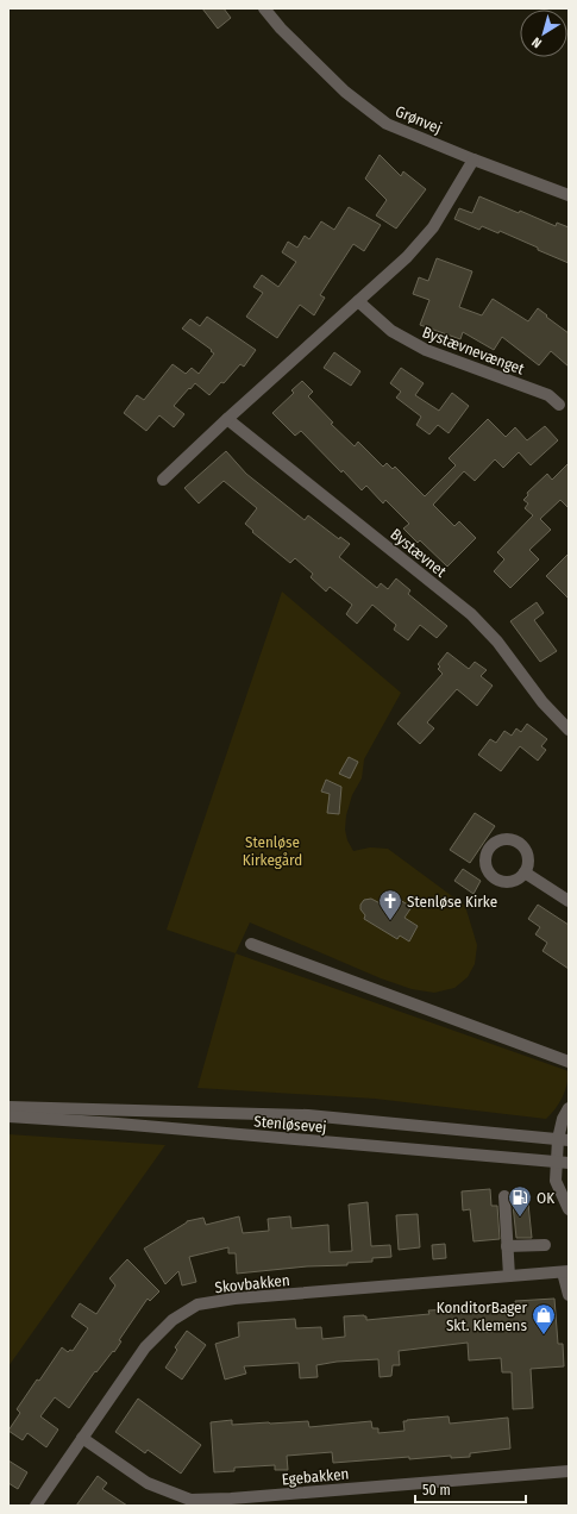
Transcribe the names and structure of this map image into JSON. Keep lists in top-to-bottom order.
{
  "streets": {
    "street": [
      "Grønvej",
      "Bystævnevænget",
      "Bystævnet",
      "Stenløsevej",
      "Skovbakken",
      "Egebakken"
    ]
  },
  "crossings": [
    ["Skovbakken", "Egebakken"]
  ],
  "parks": ["Stenløse Kirkegård"],
  "places": {
    "church": ["Stenløse Kirke"],
    "fuel station": ["OK"],
    "shop": ["KonditorBager Skt. Klemens"]
  },
  "scale_bar": "50 m",
  "north": "bottom left"
}
